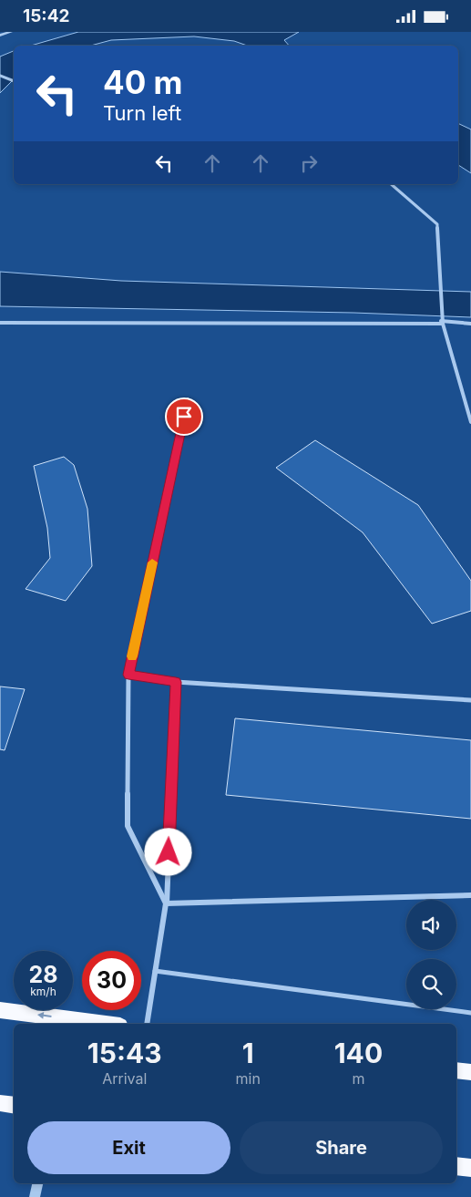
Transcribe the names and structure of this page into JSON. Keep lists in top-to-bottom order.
{
  "page": {
    "status": "15:42",
    "turn": ["40 m", "Turn left"],
    "speed": "28 km/h",
    "limit": "30",
    "eta": [
      "15:43",
      "Arrival",
      "1",
      "min",
      "140",
      "m"
    ],
    "buttons": ["Exit", "Share"]
  }
}
